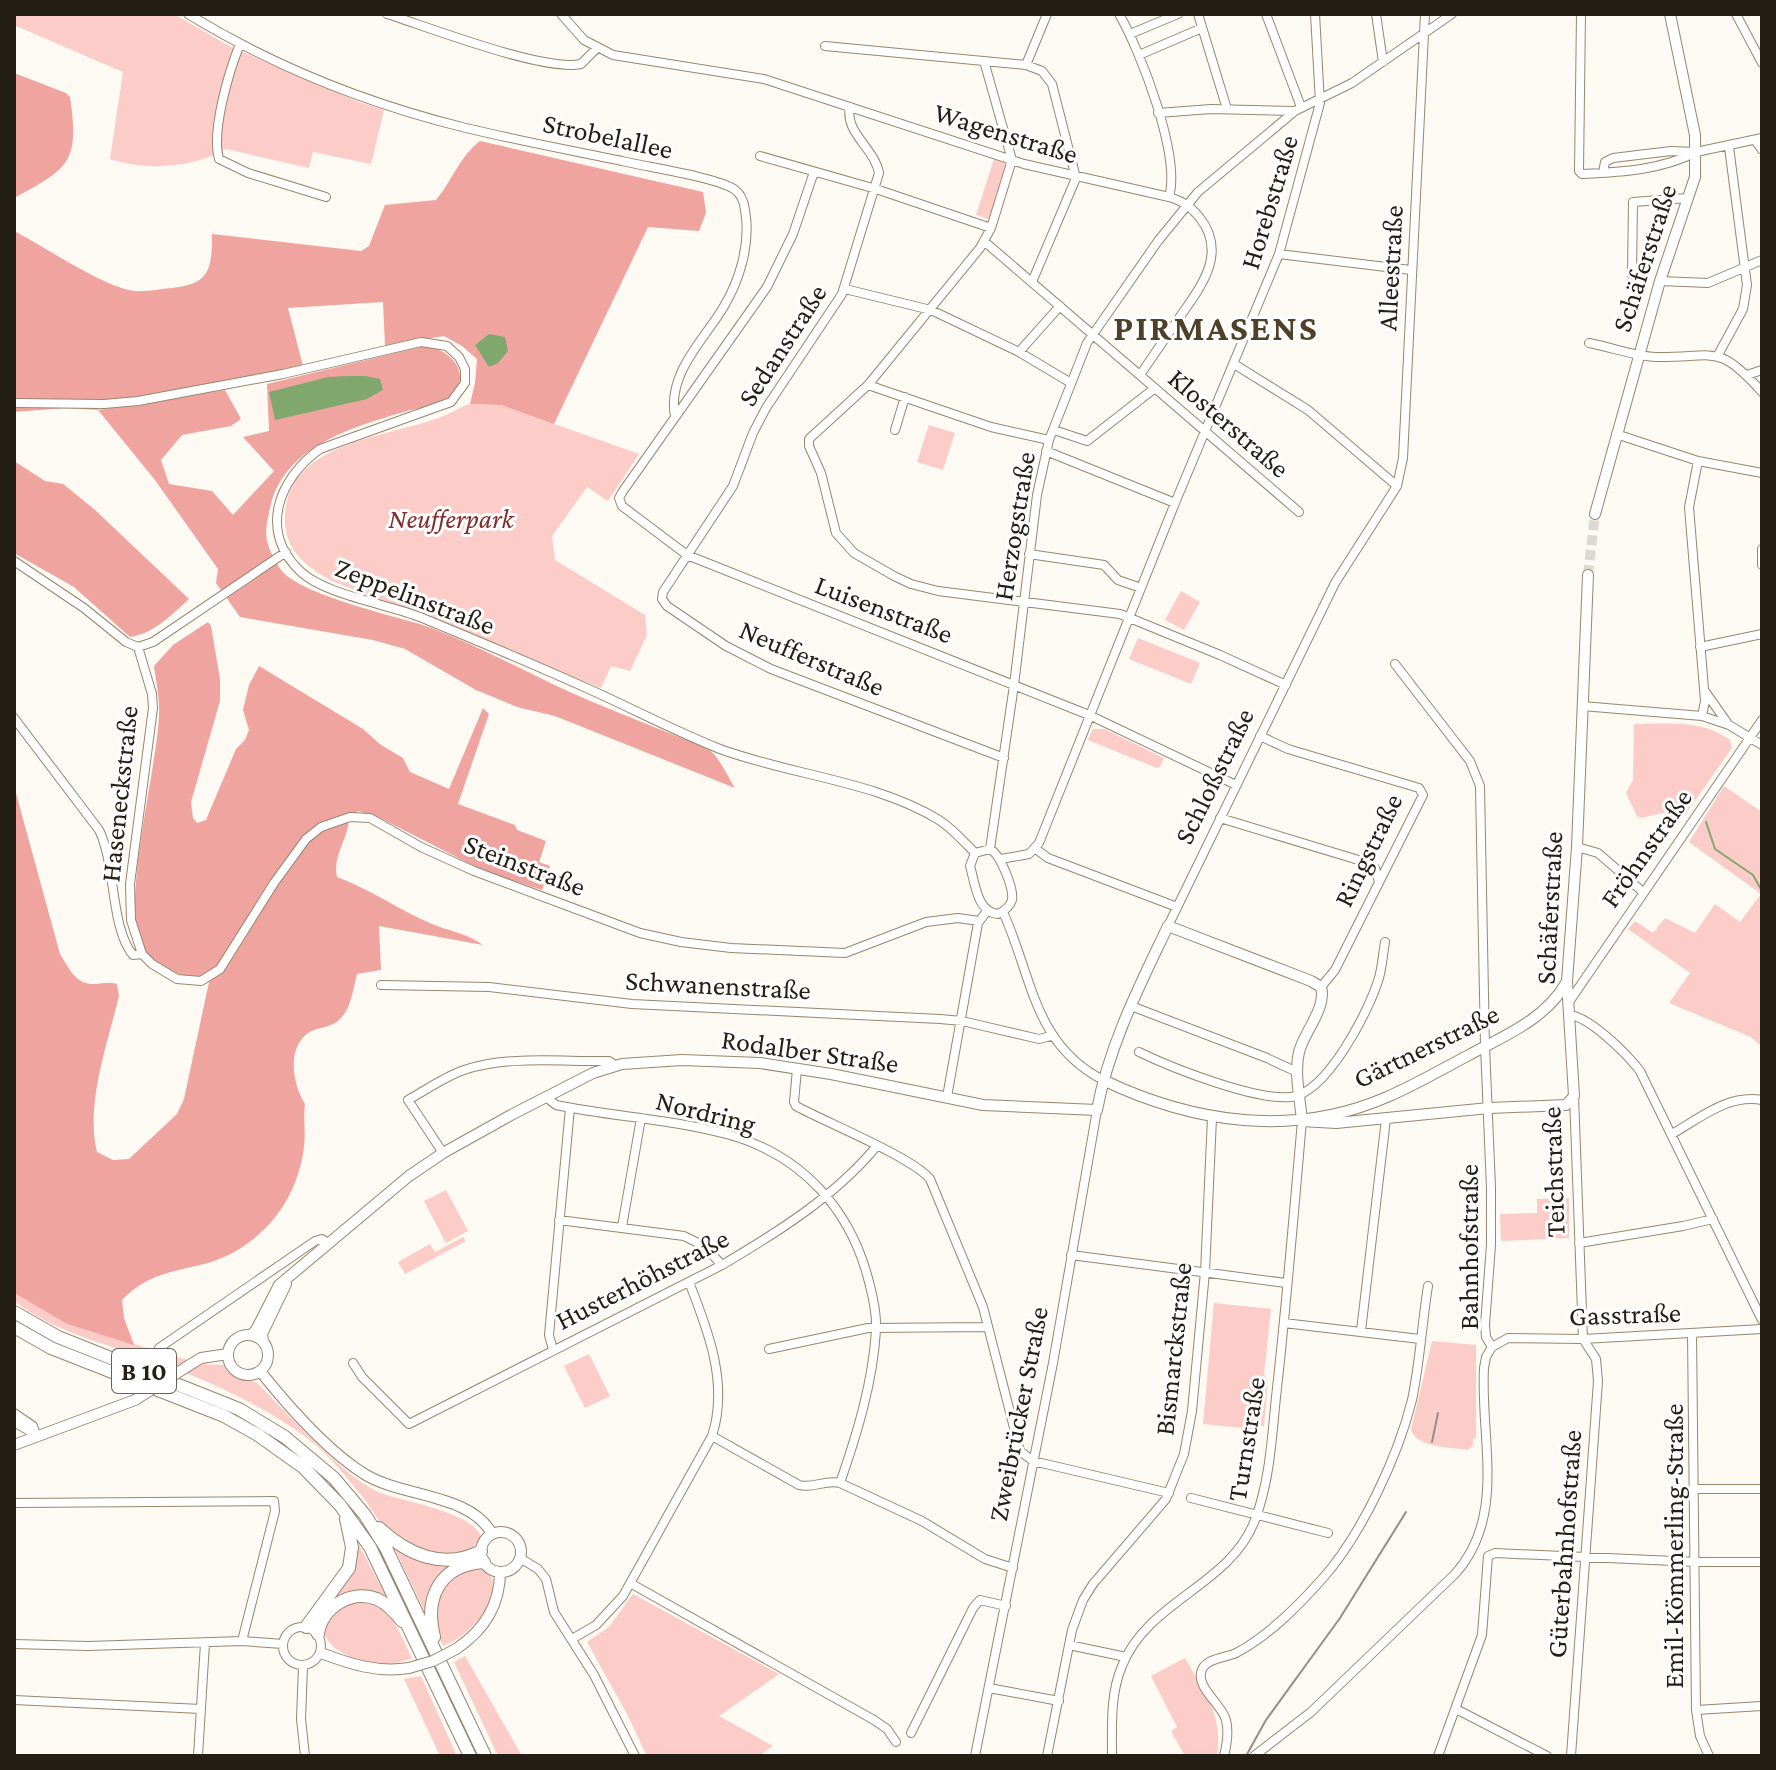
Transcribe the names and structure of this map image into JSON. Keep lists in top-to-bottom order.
{
  "streets": {
    "highway": ["B 10"],
    "main road": [
      "Schäferstraße",
      "Schloßstraße",
      "Ringstraße",
      "Gärtnerstraße",
      "Rodalber Straße",
      "Teichstraße",
      "Zweibrücker Straße"
    ],
    "street": [
      "Wagenstraße",
      "Strobelallee",
      "Horebstraße",
      "Alleestraße",
      "Sedanstraße",
      "Klosterstraße",
      "Herzogstraße",
      "Zeppelinstraße",
      "Luisenstraße",
      "Neufferstraße",
      "Haseneckstraße",
      "Fröhnstraße",
      "Steinstraße",
      "Schwanenstraße",
      "Nordring",
      "Bahnhofstraße",
      "Husterhöhstraße",
      "Gasstraße",
      "Bismarckstraße",
      "Turnstraße",
      "Güterbahnhofstraße",
      "Emil-Kömmerling-Straße"
    ]
  },
  "crossings": [
    ["Wagenstraße", "Sedanstraße"],
    ["Wagenstraße", "Herzogstraße"],
    ["Strobelallee", "Luisenstraße"],
    ["Horebstraße", "Klosterstraße"],
    ["Horebstraße", "Luisenstraße"],
    ["Schäferstraße", "Fröhnstraße"],
    ["Schäferstraße", "Gärtnerstraße"],
    ["Schäferstraße", "Teichstraße"],
    ["Alleestraße", "Schloßstraße"],
    ["Sedanstraße", "Luisenstraße"],
    ["Sedanstraße", "Neufferstraße"],
    ["Klosterstraße", "Herzogstraße"],
    ["Herzogstraße", "Luisenstraße"],
    ["Herzogstraße", "Neufferstraße"],
    ["Luisenstraße", "Neufferstraße"],
    ["Luisenstraße", "Schloßstraße"],
    ["Schloßstraße", "Ringstraße"],
    ["Schloßstraße", "Gärtnerstraße"],
    ["Schloßstraße", "Zweibrücker Straße"],
    ["Haseneckstraße", "Steinstraße"],
    ["Fröhnstraße", "Teichstraße"],
    ["Ringstraße", "Gärtnerstraße"],
    ["Ringstraße", "Turnstraße"],
    ["Gärtnerstraße", "Bahnhofstraße"],
    ["Gärtnerstraße", "Bismarckstraße"],
    ["Gärtnerstraße", "Zweibrücker Straße"],
    ["Gärtnerstraße", "Turnstraße"],
    ["Rodalber Straße", "Nordring"],
    ["Rodalber Straße", "Zweibrücker Straße"],
    ["Nordring", "Husterhöhstraße"],
    ["Teichstraße", "Gasstraße"],
    ["Teichstraße", "Güterbahnhofstraße"],
    ["Bahnhofstraße", "Gasstraße"],
    ["Gasstraße", "Güterbahnhofstraße"],
    ["Gasstraße", "Emil-Kömmerling-Straße"]
  ],
  "districts": ["PIRMASENS"],
  "parks": ["Neufferpark"]
}
